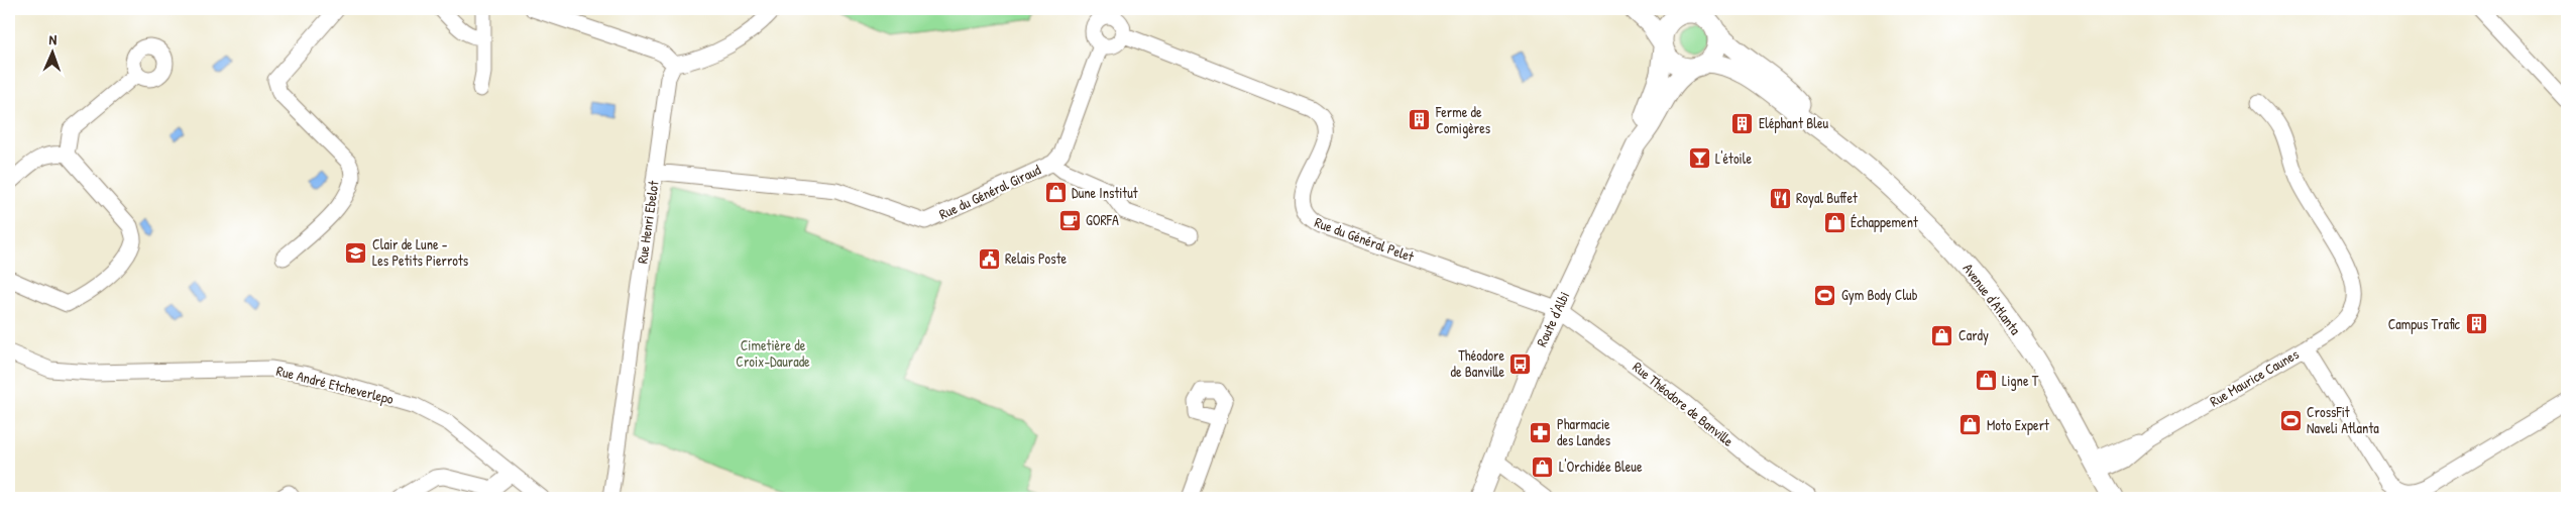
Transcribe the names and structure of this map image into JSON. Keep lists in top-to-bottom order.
{
  "streets": {
    "main road": ["Avenue d'Atlanta", "Route d'Albi"],
    "street": [
      "Rue du Général Giraud",
      "Rue Henri Ebelot",
      "Rue du Général Pelet",
      "Rue Maurice Caunes",
      "Rue André Etcheverlepo",
      "Rue Théodore de Banville"
    ]
  },
  "crossings": [
    ["Rue du Général Giraud", "Rue Henri Ebelot"],
    ["Rue du Général Giraud", "Rue du Général Pelet"],
    ["Rue du Général Pelet", "Route d'Albi"],
    ["Rue du Général Pelet", "Rue Théodore de Banville"],
    ["Avenue d'Atlanta", "Route d'Albi"],
    ["Avenue d'Atlanta", "Rue Maurice Caunes"],
    ["Route d'Albi", "Rue Théodore de Banville"]
  ],
  "parks": ["Cimetière de Croix-Daurade"],
  "places": {
    "building": ["Ferme de Comigères", "Eléphant Bleu", "Campus Trafic"],
    "bar": ["L'étoile"],
    "shop": [
      "Dune Institut",
      "Échappement",
      "Cardy",
      "Ligne T",
      "Moto Expert",
      "L'Orchidée Bleue"
    ],
    "restaurant": ["Royal Buffet"],
    "cafe": ["GORFA"],
    "school or university": ["Clair de Lune - Les Petits Pierrots"],
    "public building": ["Relais Poste"],
    "sports": ["Gym Body Club", "CrossFit Naveli Atlanta"],
    "bus stop": ["Théodore de Banville"],
    "pharmacy": ["Pharmacie des Landes"]
  },
  "north": "top"
}
